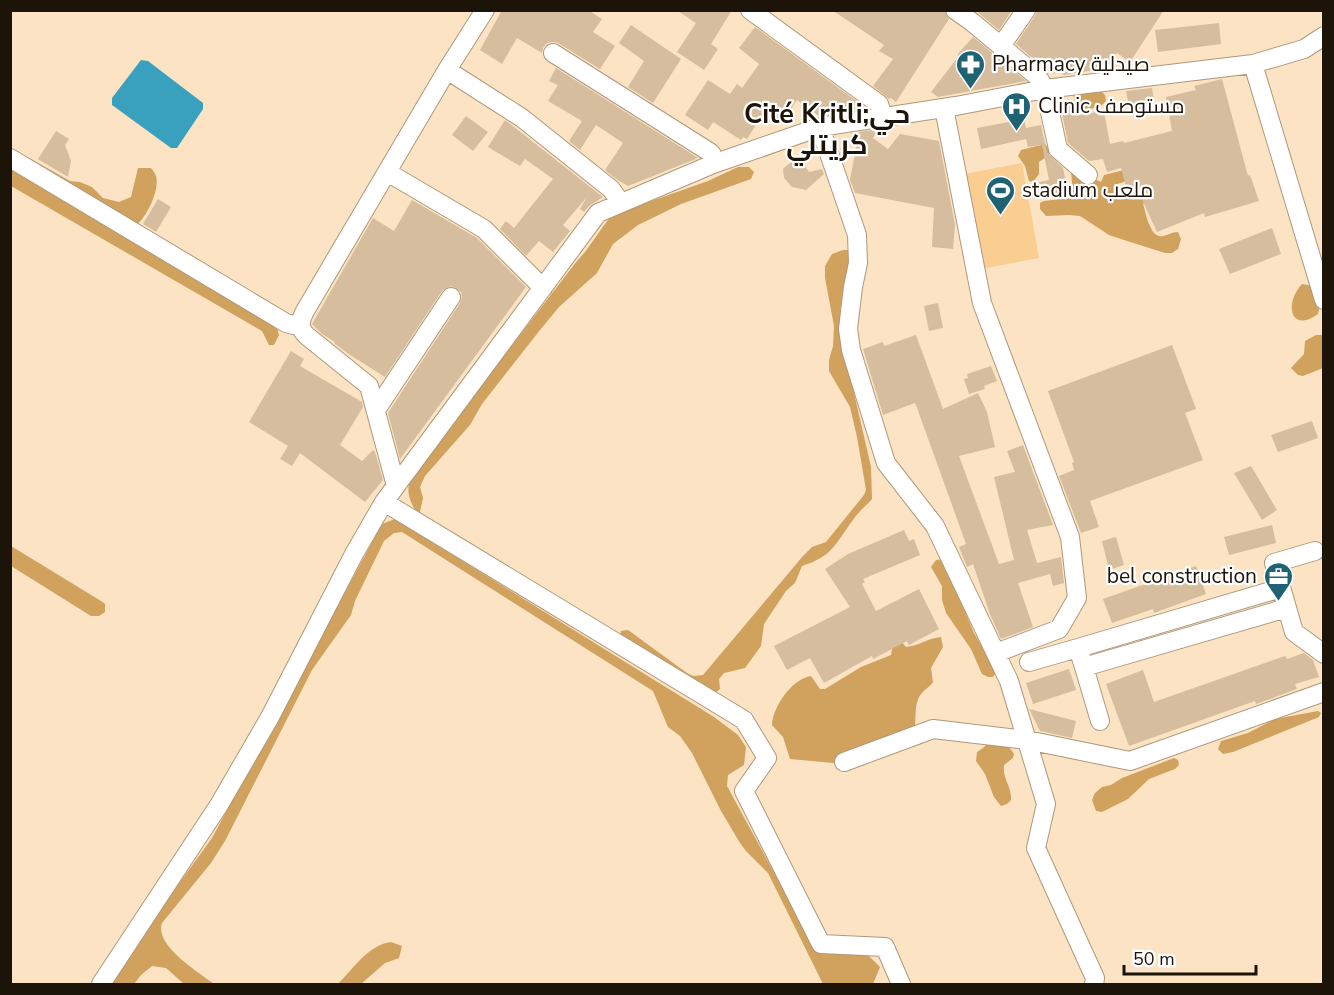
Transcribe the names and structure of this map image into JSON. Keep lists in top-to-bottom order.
{
  "districts": ["Cité Kritli;حي كريتلي"],
  "places": {
    "pharmacy": ["Pharmacy صيدلية"],
    "hospital": ["Clinic مستوصف"],
    "sports": ["stadium ملعب"],
    "office": ["bel construction"]
  },
  "scale_bar": "50 m"
}
